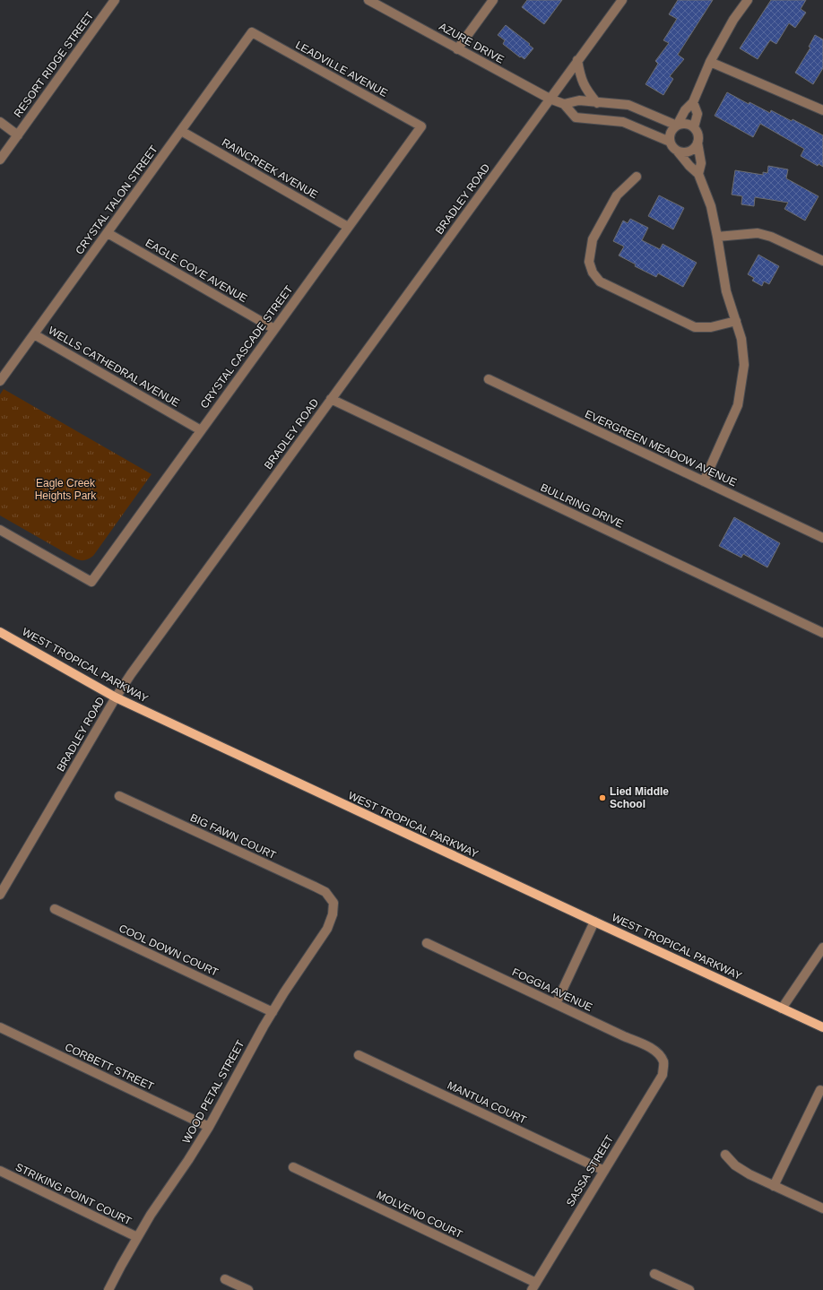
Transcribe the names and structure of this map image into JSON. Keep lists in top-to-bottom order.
{
  "streets": {
    "main road": ["WEST TROPICAL PARKWAY"],
    "street": [
      "AZURE DRIVE",
      "RESORT RIDGE STREET",
      "LEADVILLE AVENUE",
      "RAINCREEK AVENUE",
      "BRADLEY ROAD",
      "CRYSTAL TALON STREET",
      "EAGLE COVE AVENUE",
      "CRYSTAL CASCADE STREET",
      "WELLS CATHEDRAL AVENUE",
      "EVERGREEN MEADOW AVENUE",
      "BULLRING DRIVE",
      "BIG FAWN COURT",
      "COOL DOWN COURT",
      "FOGGIA AVENUE",
      "CORBETT STREET",
      "WOOD PETAL STREET",
      "MANTUA COURT",
      "SASSA STREET",
      "STRIKING POINT COURT",
      "MOLVENO COURT"
    ]
  },
  "crossings": [
    ["AZURE DRIVE", "BRADLEY ROAD"],
    ["LEADVILLE AVENUE", "CRYSTAL TALON STREET"],
    ["LEADVILLE AVENUE", "CRYSTAL CASCADE STREET"],
    ["RAINCREEK AVENUE", "CRYSTAL TALON STREET"],
    ["RAINCREEK AVENUE", "CRYSTAL CASCADE STREET"],
    ["BRADLEY ROAD", "BULLRING DRIVE"],
    ["BRADLEY ROAD", "WEST TROPICAL PARKWAY"],
    ["CRYSTAL TALON STREET", "EAGLE COVE AVENUE"],
    ["CRYSTAL TALON STREET", "WELLS CATHEDRAL AVENUE"],
    ["EAGLE COVE AVENUE", "CRYSTAL CASCADE STREET"],
    ["CRYSTAL CASCADE STREET", "WELLS CATHEDRAL AVENUE"],
    ["BIG FAWN COURT", "WOOD PETAL STREET"],
    ["COOL DOWN COURT", "WOOD PETAL STREET"],
    ["FOGGIA AVENUE", "SASSA STREET"],
    ["CORBETT STREET", "WOOD PETAL STREET"],
    ["WOOD PETAL STREET", "STRIKING POINT COURT"],
    ["MANTUA COURT", "SASSA STREET"],
    ["SASSA STREET", "MOLVENO COURT"]
  ],
  "parks": ["Eagle Creek Heights Park"],
  "places": ["Lied Middle School"]
}
